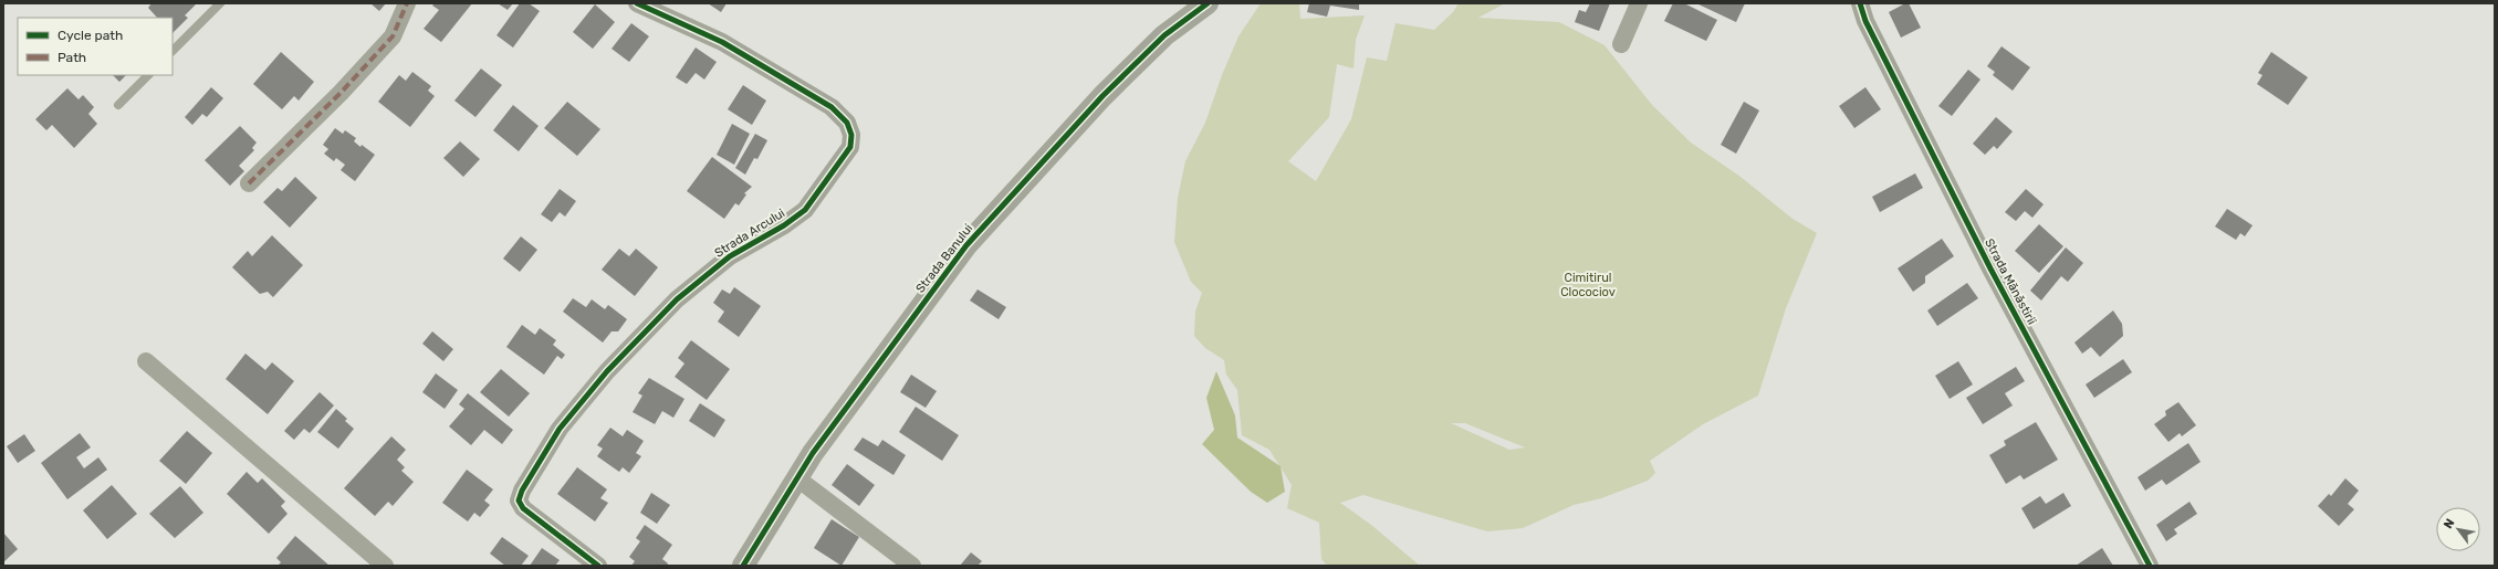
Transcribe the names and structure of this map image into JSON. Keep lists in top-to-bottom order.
{
  "streets": {
    "street": ["Strada Arcului", "Strada Banului", "Strada Mănăstirii"]
  },
  "parks": ["Cimitirul Clocociov"],
  "legend": ["Cycle path", "Path"],
  "north": "top left"
}
